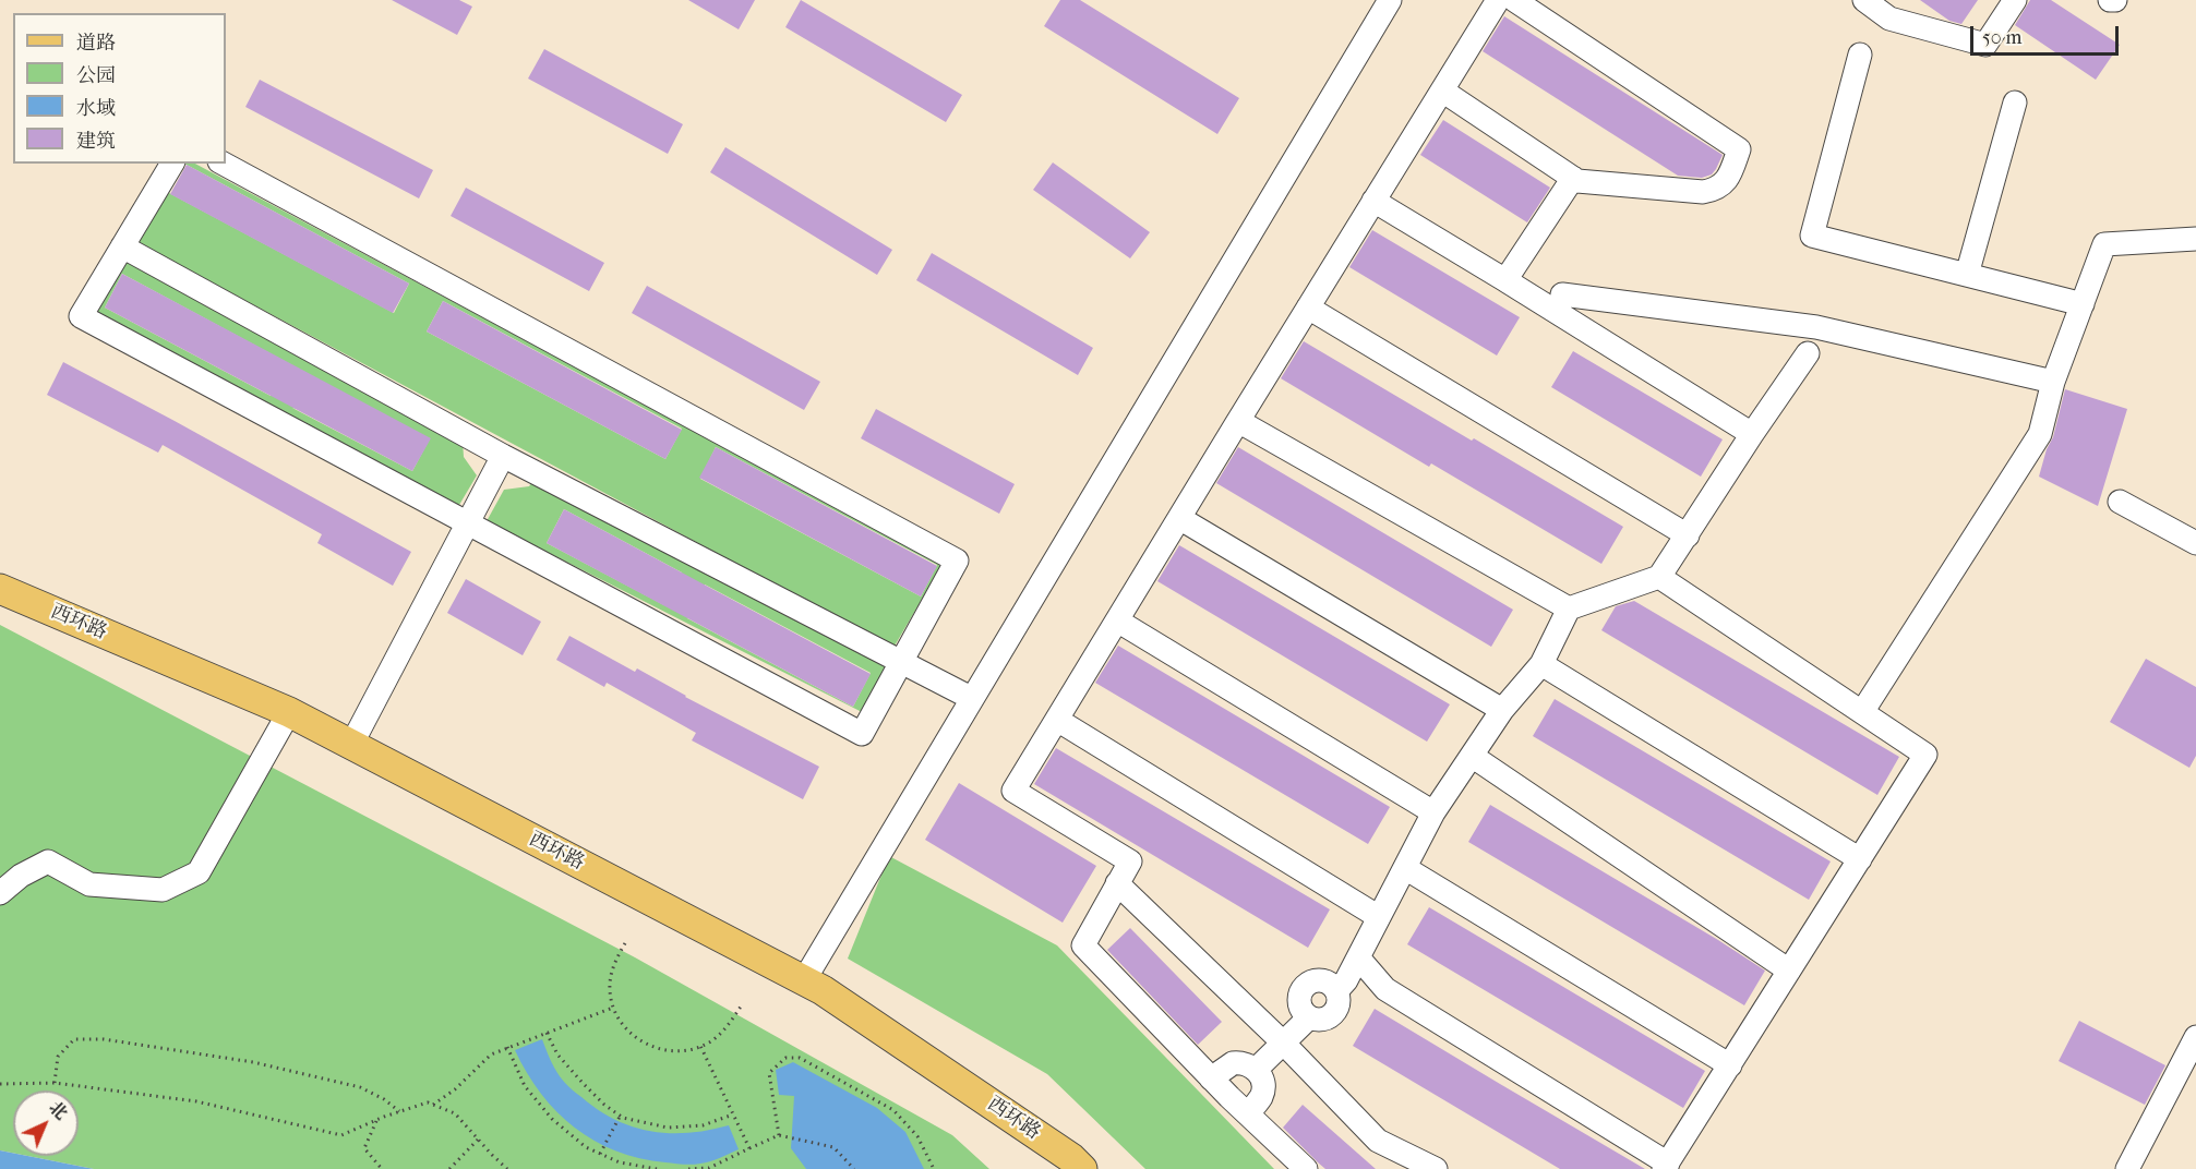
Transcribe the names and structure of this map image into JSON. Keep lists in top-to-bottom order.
{
  "streets": {
    "main road": ["西环路"]
  },
  "legend": [
    "道路",
    "公园",
    "水域",
    "建筑"
  ],
  "scale_bar": "50 m",
  "north": "top right"
}
